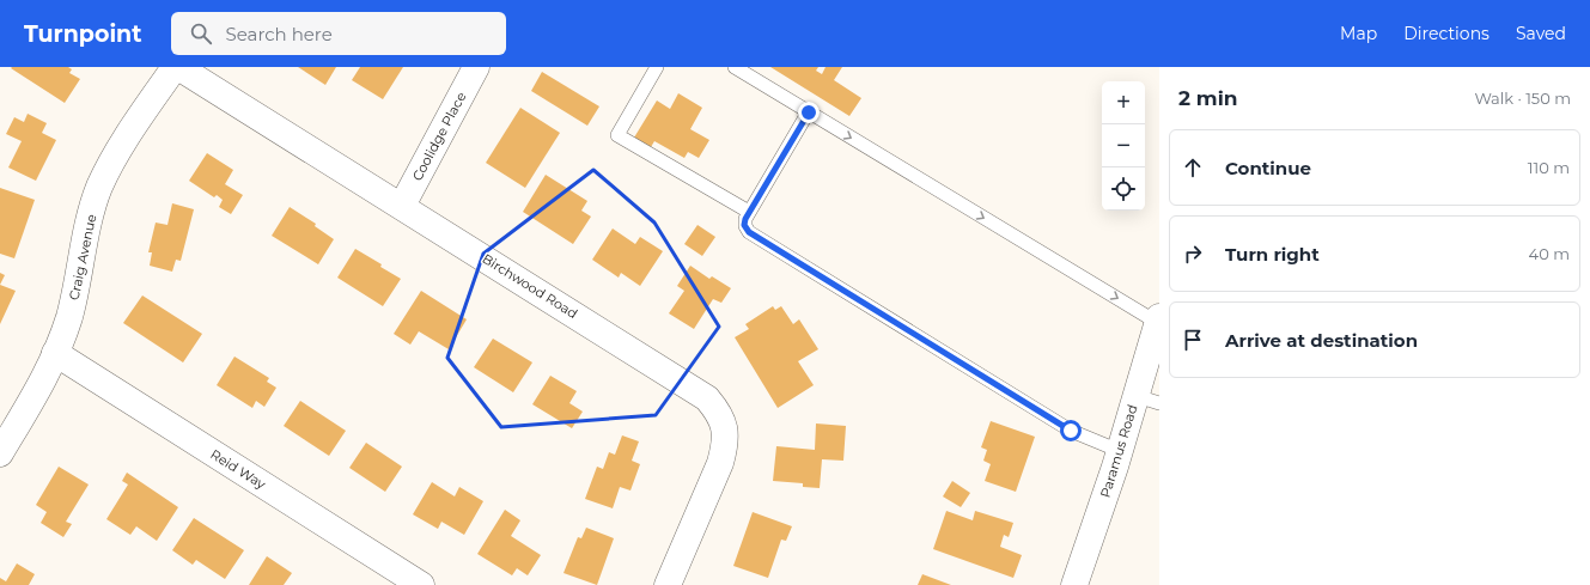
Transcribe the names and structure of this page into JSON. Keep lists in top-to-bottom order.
{
  "streets": {
    "street": [
      "Coolidge Place",
      "Craig Avenue",
      "Birchwood Road",
      "Paramus Road",
      "Reid Way"
    ]
  },
  "crossings": [
    ["Coolidge Place", "Birchwood Road"],
    ["Craig Avenue", "Birchwood Road"],
    ["Craig Avenue", "Reid Way"]
  ],
  "page": {
    "header": "Turnpoint",
    "search": "Search here",
    "nav": ["Map", "Directions", "Saved"],
    "heading": ["2 min", "Walk · 150 m"],
    "map_buttons": ["+", "−"],
    "list": [
      ["Continue", "110 m"],
      ["Turn right", "40 m"],
      "Arrive at destination"
    ]
  }
}
